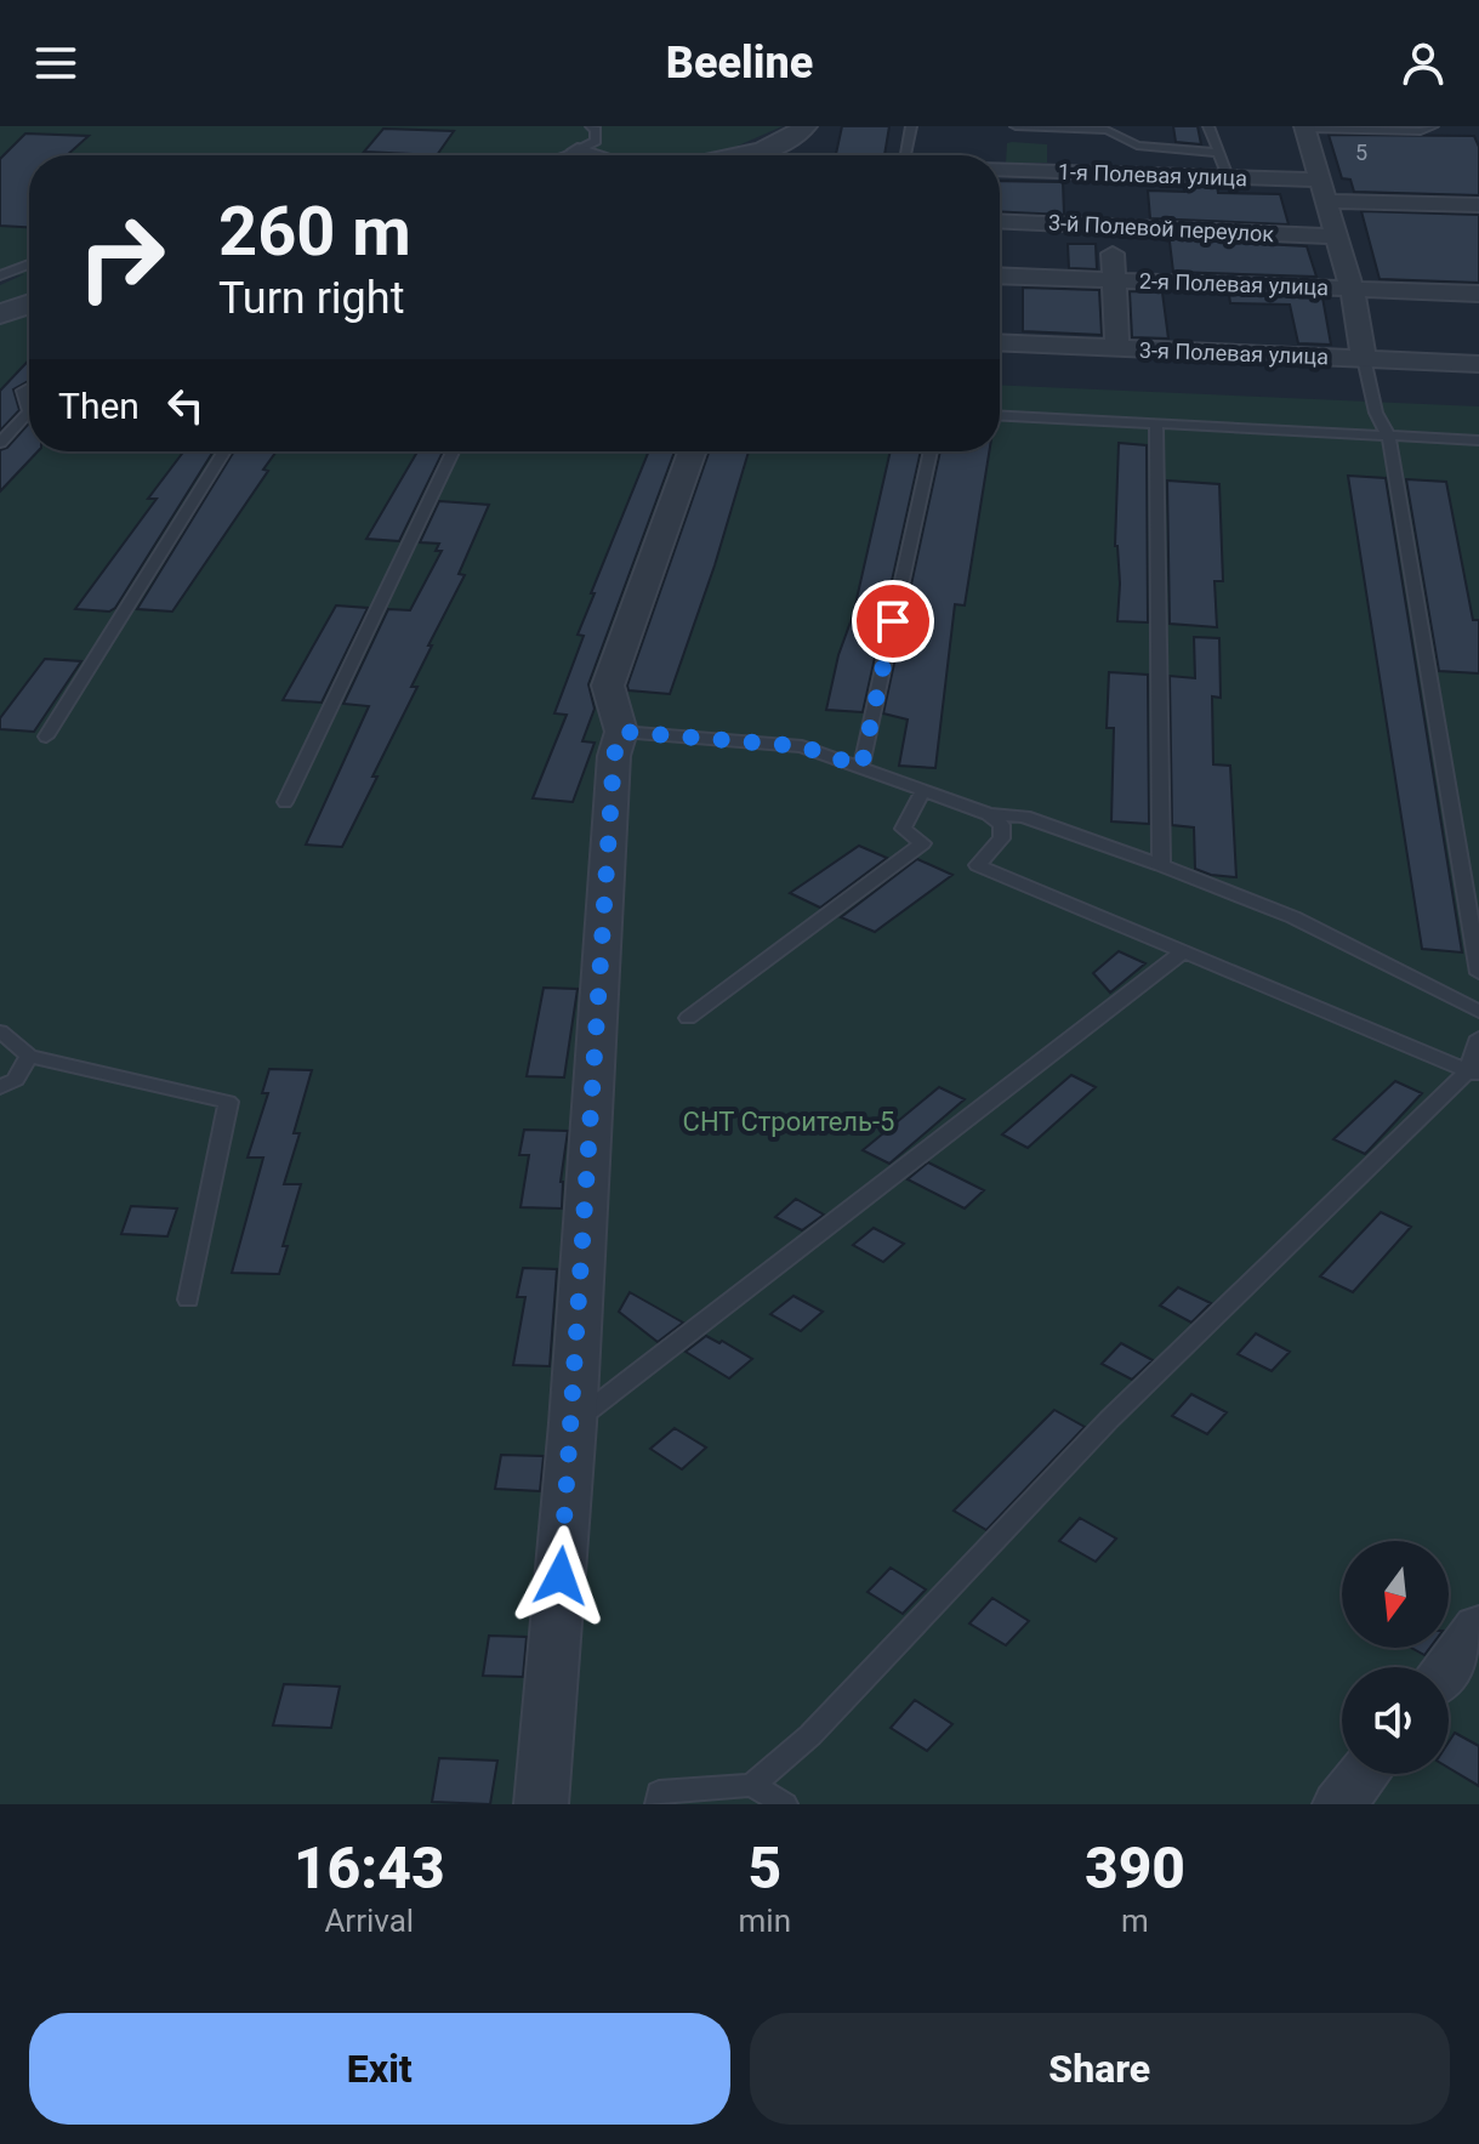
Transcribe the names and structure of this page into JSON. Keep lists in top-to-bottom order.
{
  "streets": {
    "street": [
      "1-я Полевая улица",
      "3-й Полевой переулок",
      "2-я Полевая улица",
      "3-я Полевая улица"
    ]
  },
  "crossings": [
    ["1-я Полевая улица", "3-й Полевой переулок"]
  ],
  "parks": ["СНТ Строитель-5"],
  "house_numbers": ["5"],
  "north": "bottom",
  "page": {
    "header": "Beeline",
    "turn": ["260 m", "Turn right"],
    "then": "Then",
    "eta": [
      "16:43",
      "Arrival",
      "5",
      "min",
      "390",
      "m"
    ],
    "buttons": ["Exit", "Share"]
  }
}
